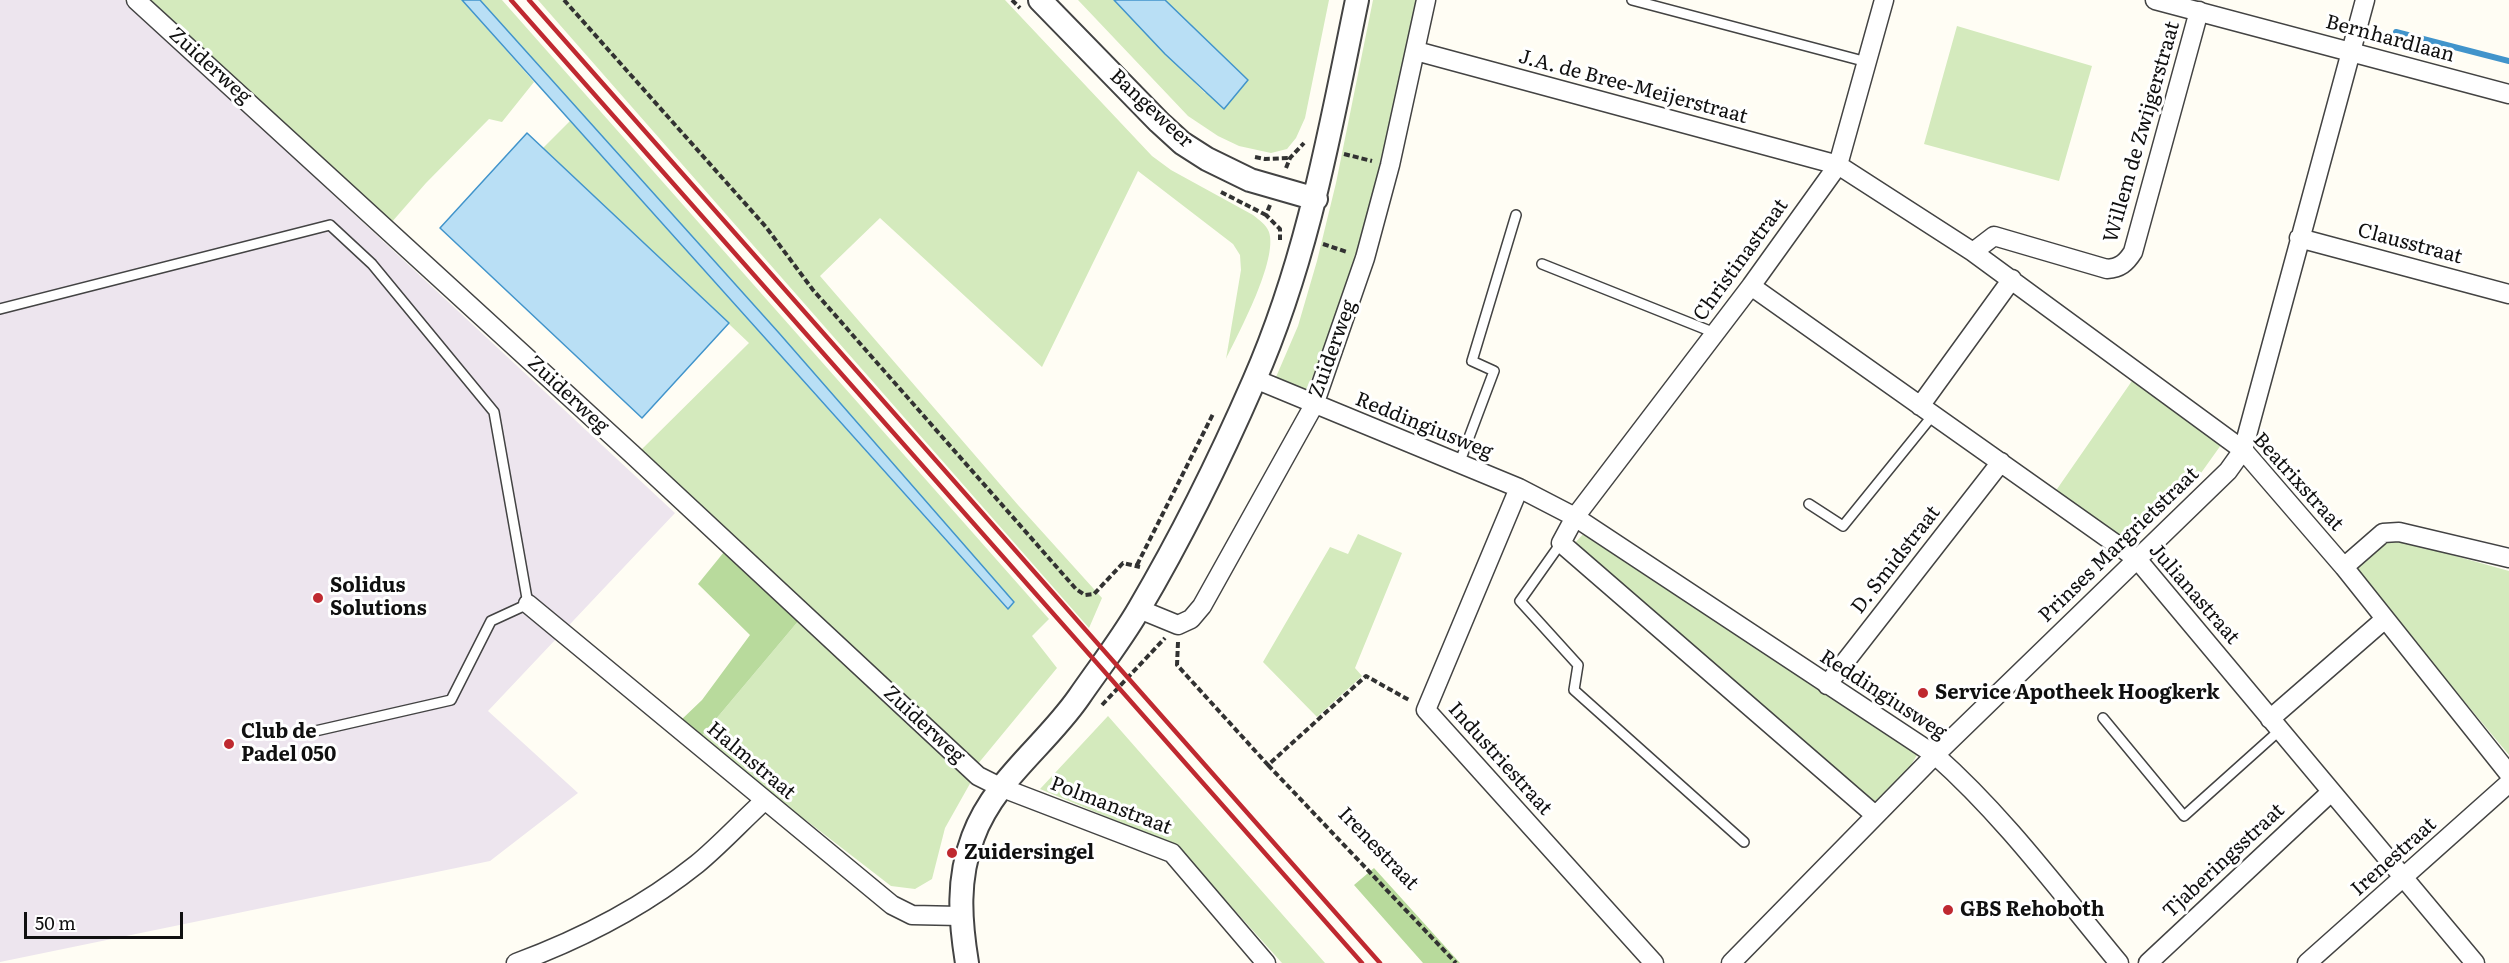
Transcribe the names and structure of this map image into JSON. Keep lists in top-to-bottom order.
{
  "streets": {
    "street": [
      "Bernhardlaan",
      "Zuiderweg",
      "J.A. de Bree-Meijerstraat",
      "Bangeweer",
      "Willem de Zwijgerstraat",
      "Clausstraat",
      "Christinastraat",
      "Reddingiusweg",
      "Beatrixstraat",
      "Prinses Margrietstraat",
      "D. Smidstraat",
      "Julianastraat",
      "Industriestraat",
      "Halmstraat",
      "Polmanstraat",
      "Irenestraat",
      "Tjaberingsstraat"
    ]
  },
  "crossings": [
    ["Bernhardlaan", "Willem de Zwijgerstraat"],
    ["Bernhardlaan", "Prinses Margrietstraat"],
    ["Zuiderweg", "J.A. de Bree-Meijerstraat"],
    ["Zuiderweg", "Reddingiusweg"],
    ["Zuiderweg", "Polmanstraat"],
    ["Zuiderweg", "Irenestraat"],
    ["J.A. de Bree-Meijerstraat", "Christinastraat"],
    ["Willem de Zwijgerstraat", "Beatrixstraat"],
    ["Clausstraat", "Prinses Margrietstraat"],
    ["Christinastraat", "Reddingiusweg"],
    ["Christinastraat", "Julianastraat"],
    ["Reddingiusweg", "Prinses Margrietstraat"],
    ["Reddingiusweg", "D. Smidstraat"],
    ["Reddingiusweg", "Industriestraat"],
    ["Beatrixstraat", "Prinses Margrietstraat"],
    ["Prinses Margrietstraat", "Julianastraat"],
    ["D. Smidstraat", "Julianastraat"],
    ["Julianastraat", "Irenestraat"],
    ["Julianastraat", "Tjaberingsstraat"]
  ],
  "places": [
    "Solidus Solutions",
    "Service Apotheek Hoogkerk",
    "Club de Padel 050",
    "Zuidersingel",
    "GBS Rehoboth"
  ],
  "scale_bar": "50 m"
}
